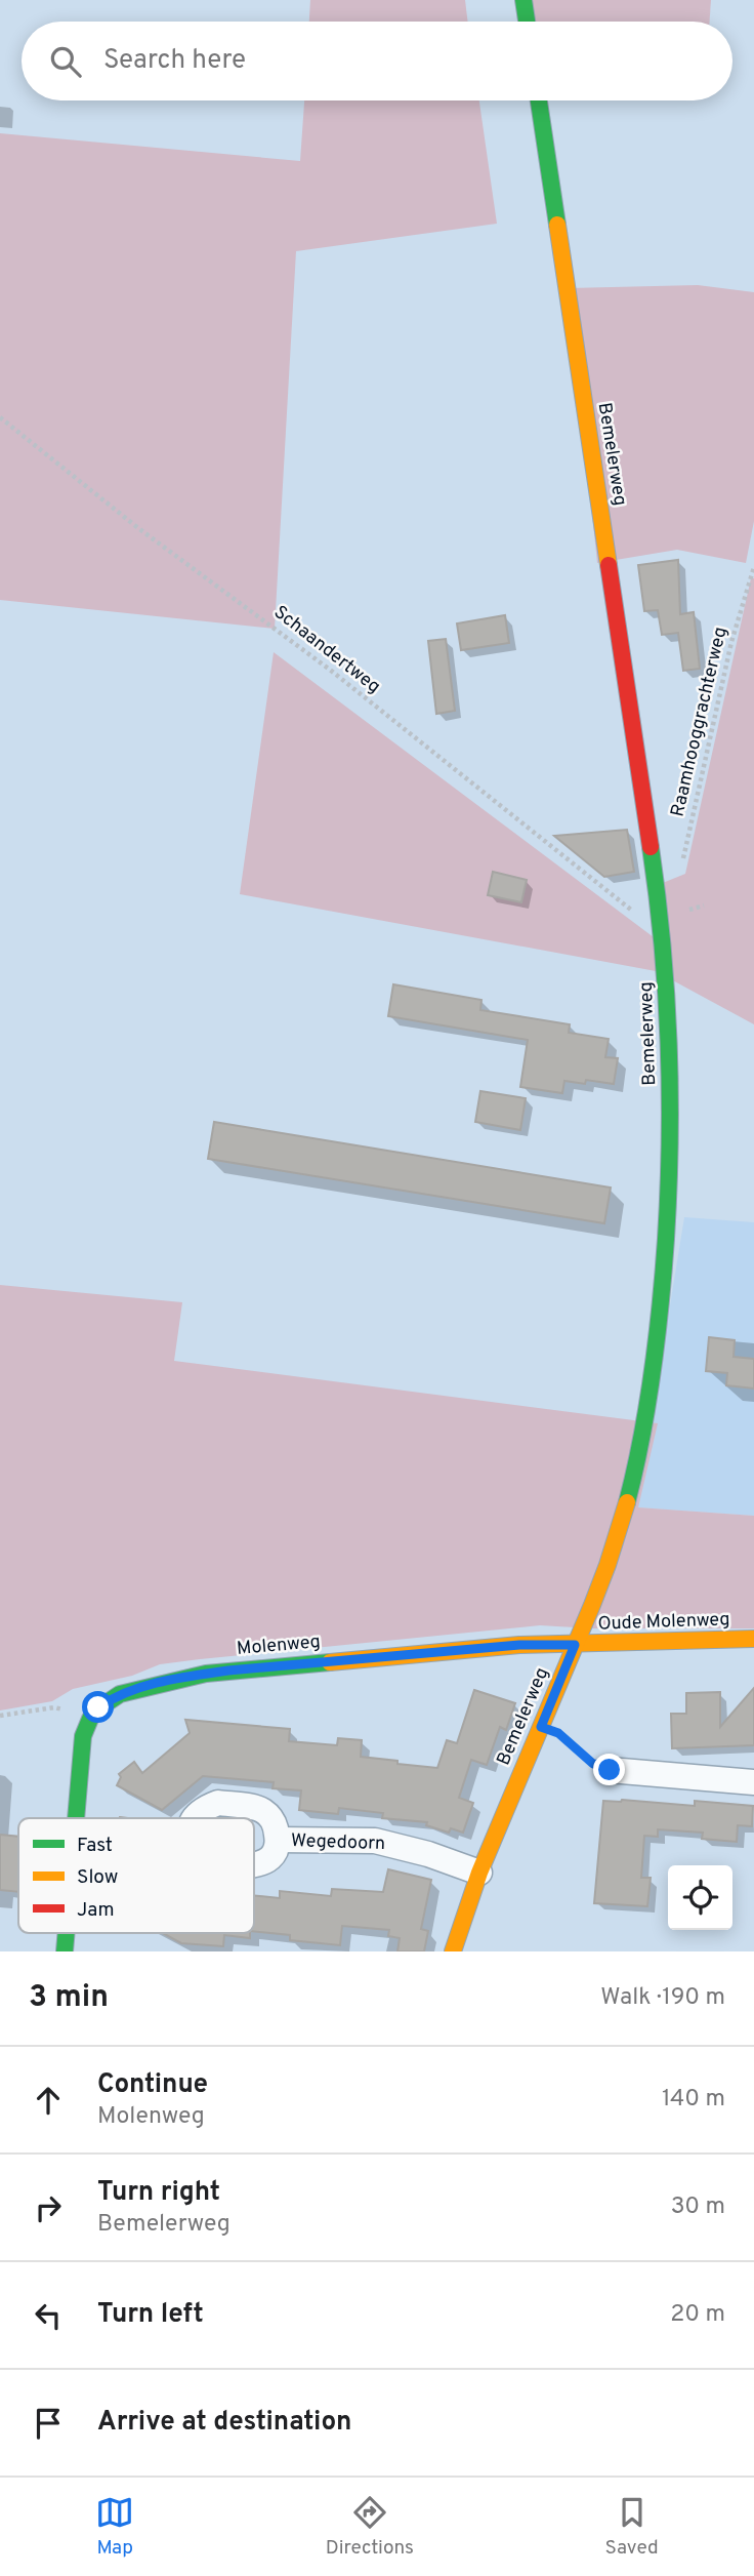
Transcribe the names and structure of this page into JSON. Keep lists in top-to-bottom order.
{
  "streets": {
    "street": [
      "Bemelerweg",
      "Oude Molenweg",
      "Molenweg",
      "Wegedoorn"
    ],
    "path": ["Schaandertweg", "Raamhooggrachterweg"]
  },
  "crossings": [
    ["Bemelerweg", "Oude Molenweg"],
    ["Bemelerweg", "Molenweg"],
    ["Bemelerweg", "Wegedoorn"],
    ["Oude Molenweg", "Molenweg"]
  ],
  "legend": ["Fast", "Slow", "Jam"],
  "page": {
    "search": "Search here",
    "heading": ["3 min", "Walk · 190 m"],
    "list": [
      ["Continue", "Molenweg", "140 m"],
      ["Turn right", "Bemelerweg", "30 m"],
      ["Turn left", "20 m"],
      "Arrive at destination"
    ],
    "nav": ["Map", "Directions", "Saved"]
  }
}
